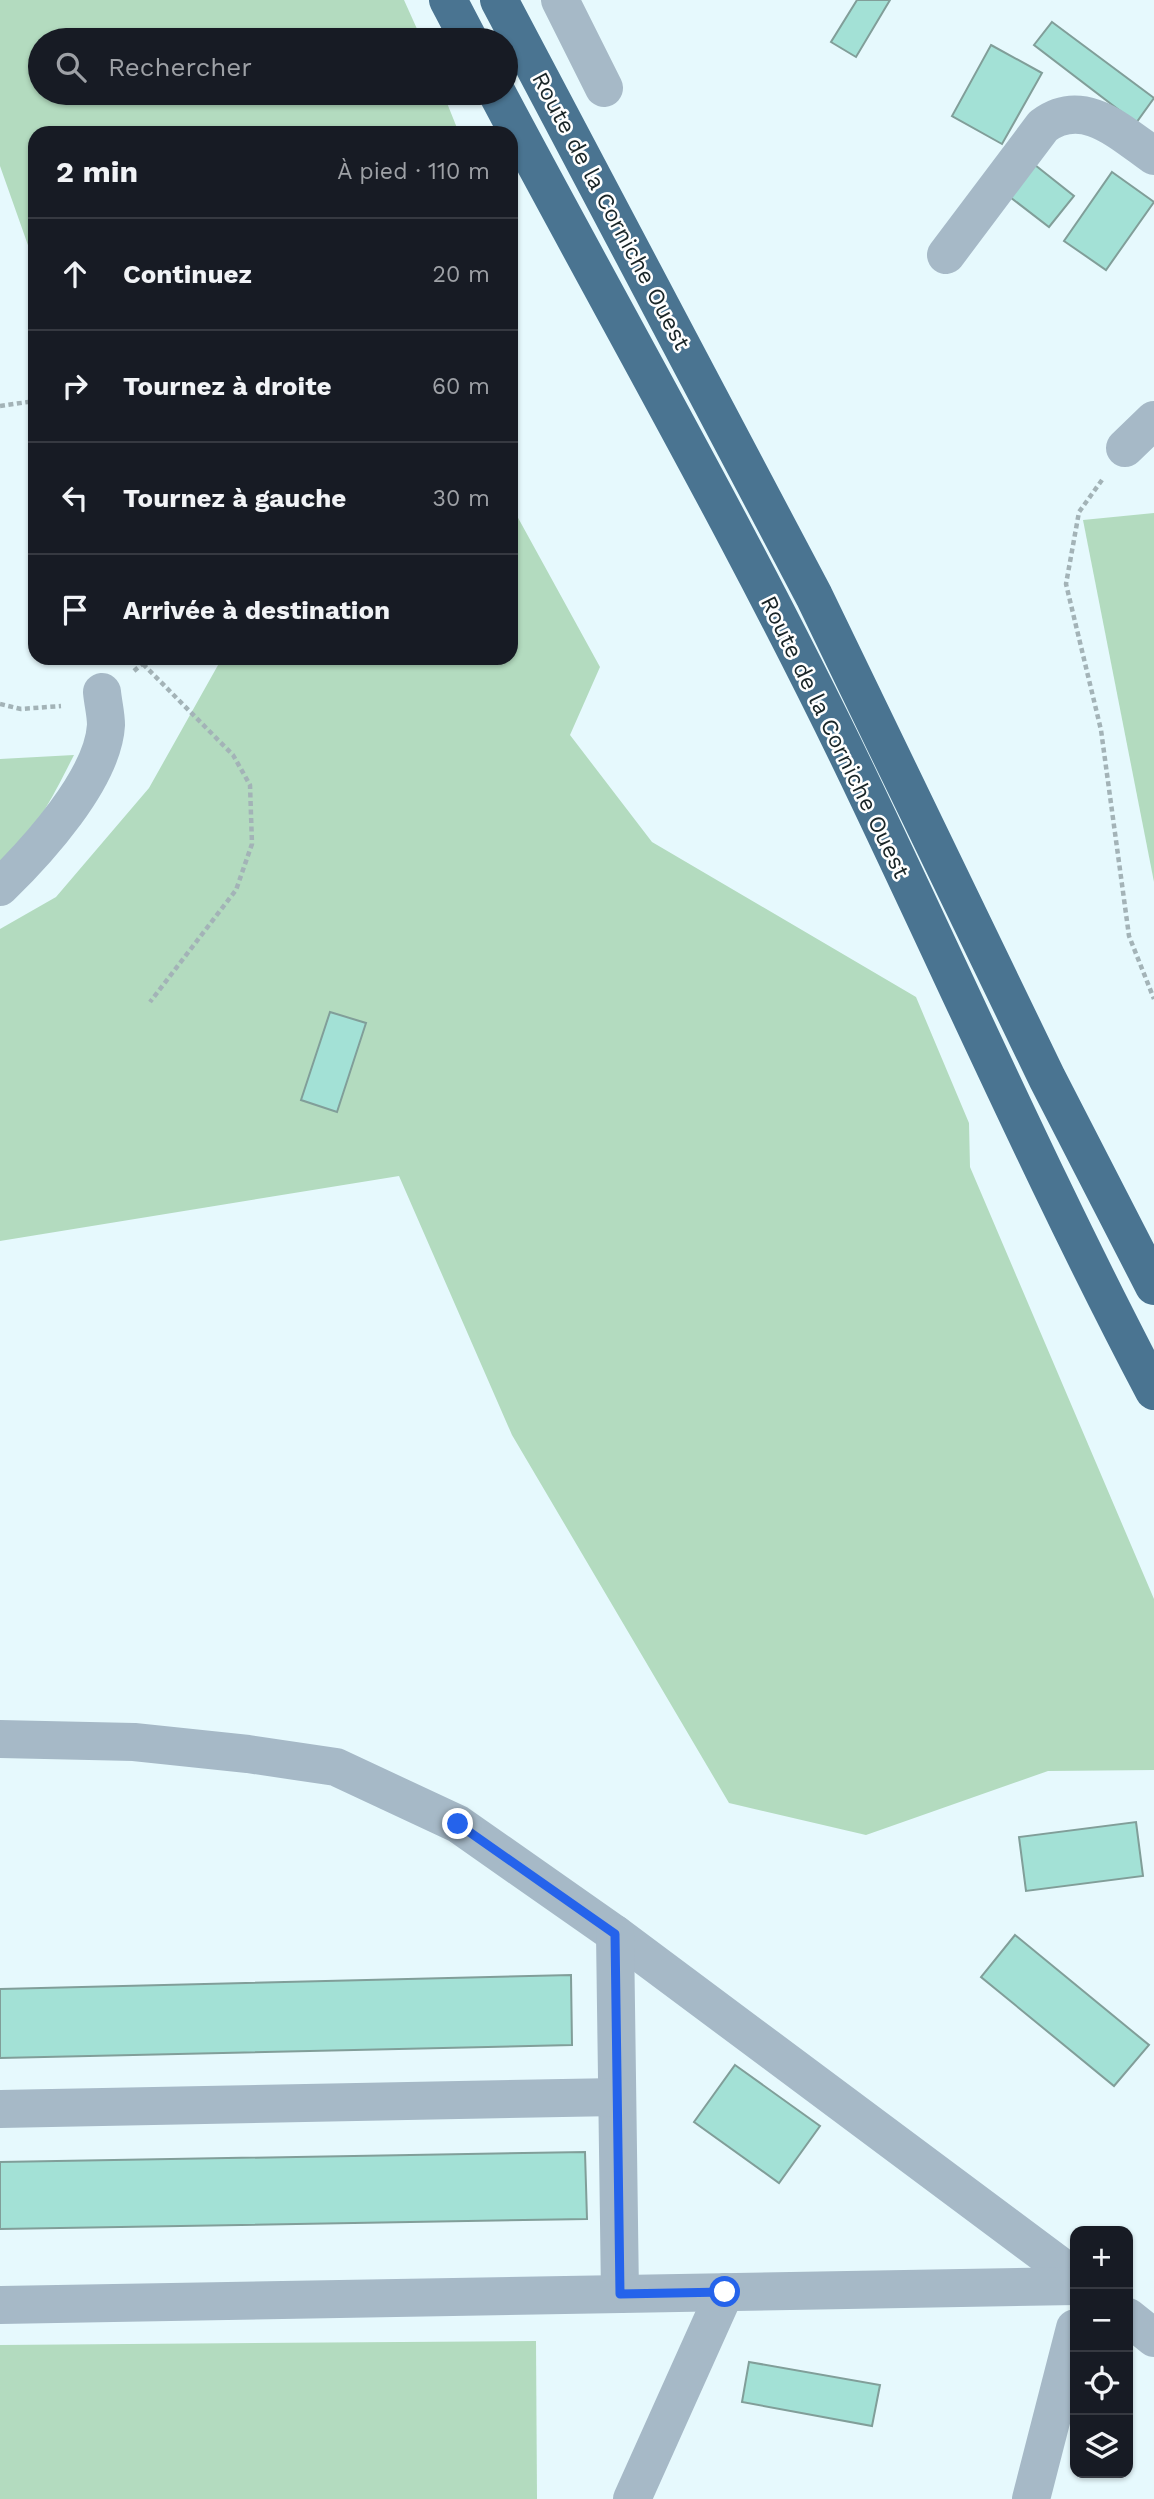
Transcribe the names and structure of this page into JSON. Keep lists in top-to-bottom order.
{
  "streets": {
    "highway": ["Route de la Corniche Ouest"]
  },
  "page": {
    "search": "Rechercher",
    "heading": ["2 min", "À pied · 110 m"],
    "list": [
      ["Continuez", "20 m"],
      ["Tournez à droite", "60 m"],
      ["Tournez à gauche", "30 m"],
      "Arrivée à destination"
    ],
    "map_buttons": ["+", "−"]
  }
}
